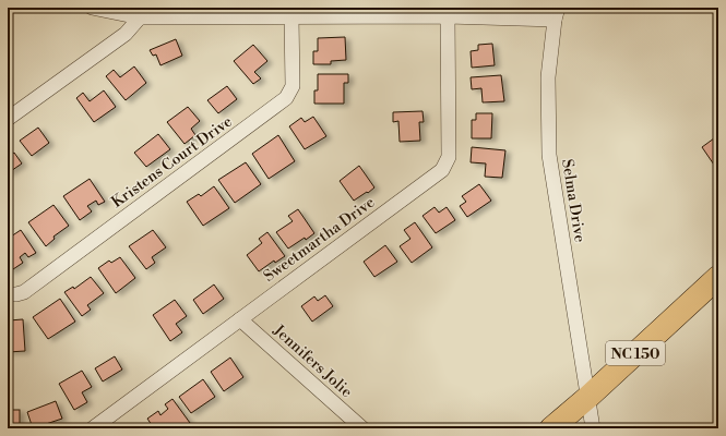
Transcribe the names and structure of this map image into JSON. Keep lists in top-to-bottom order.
{
  "streets": {
    "main road": ["NC 150"],
    "street": [
      "Kristens Court Drive",
      "Selma Drive",
      "Sweetmartha Drive",
      "Jennifers Jolie"
    ]
  },
  "crossings": [
    ["Selma Drive", "NC 150"],
    ["Sweetmartha Drive", "Jennifers Jolie"]
  ]
}
